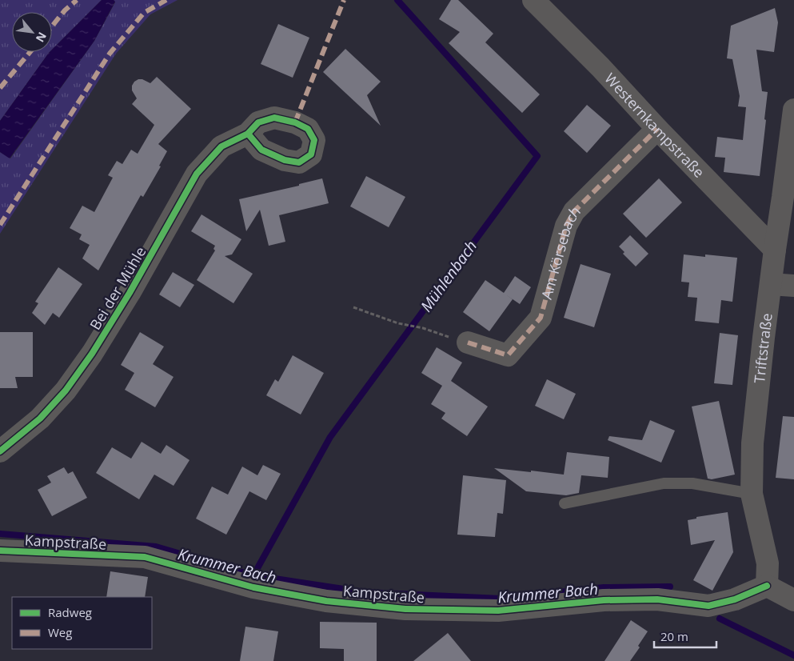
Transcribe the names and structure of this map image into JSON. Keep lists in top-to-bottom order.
{
  "streets": {
    "street": [
      "Westernkampstraße",
      "Am Körsebach",
      "Bei der Mühle",
      "Triftstraße",
      "Kampstraße"
    ]
  },
  "crossings": [
    ["Westernkampstraße", "Am Körsebach"],
    ["Westernkampstraße", "Triftstraße"],
    ["Triftstraße", "Kampstraße"]
  ],
  "water": ["Mühlenbach", "Krummer Bach"],
  "legend": ["Radweg", "Weg"],
  "scale_bar": "20 m",
  "north": "bottom right"
}
